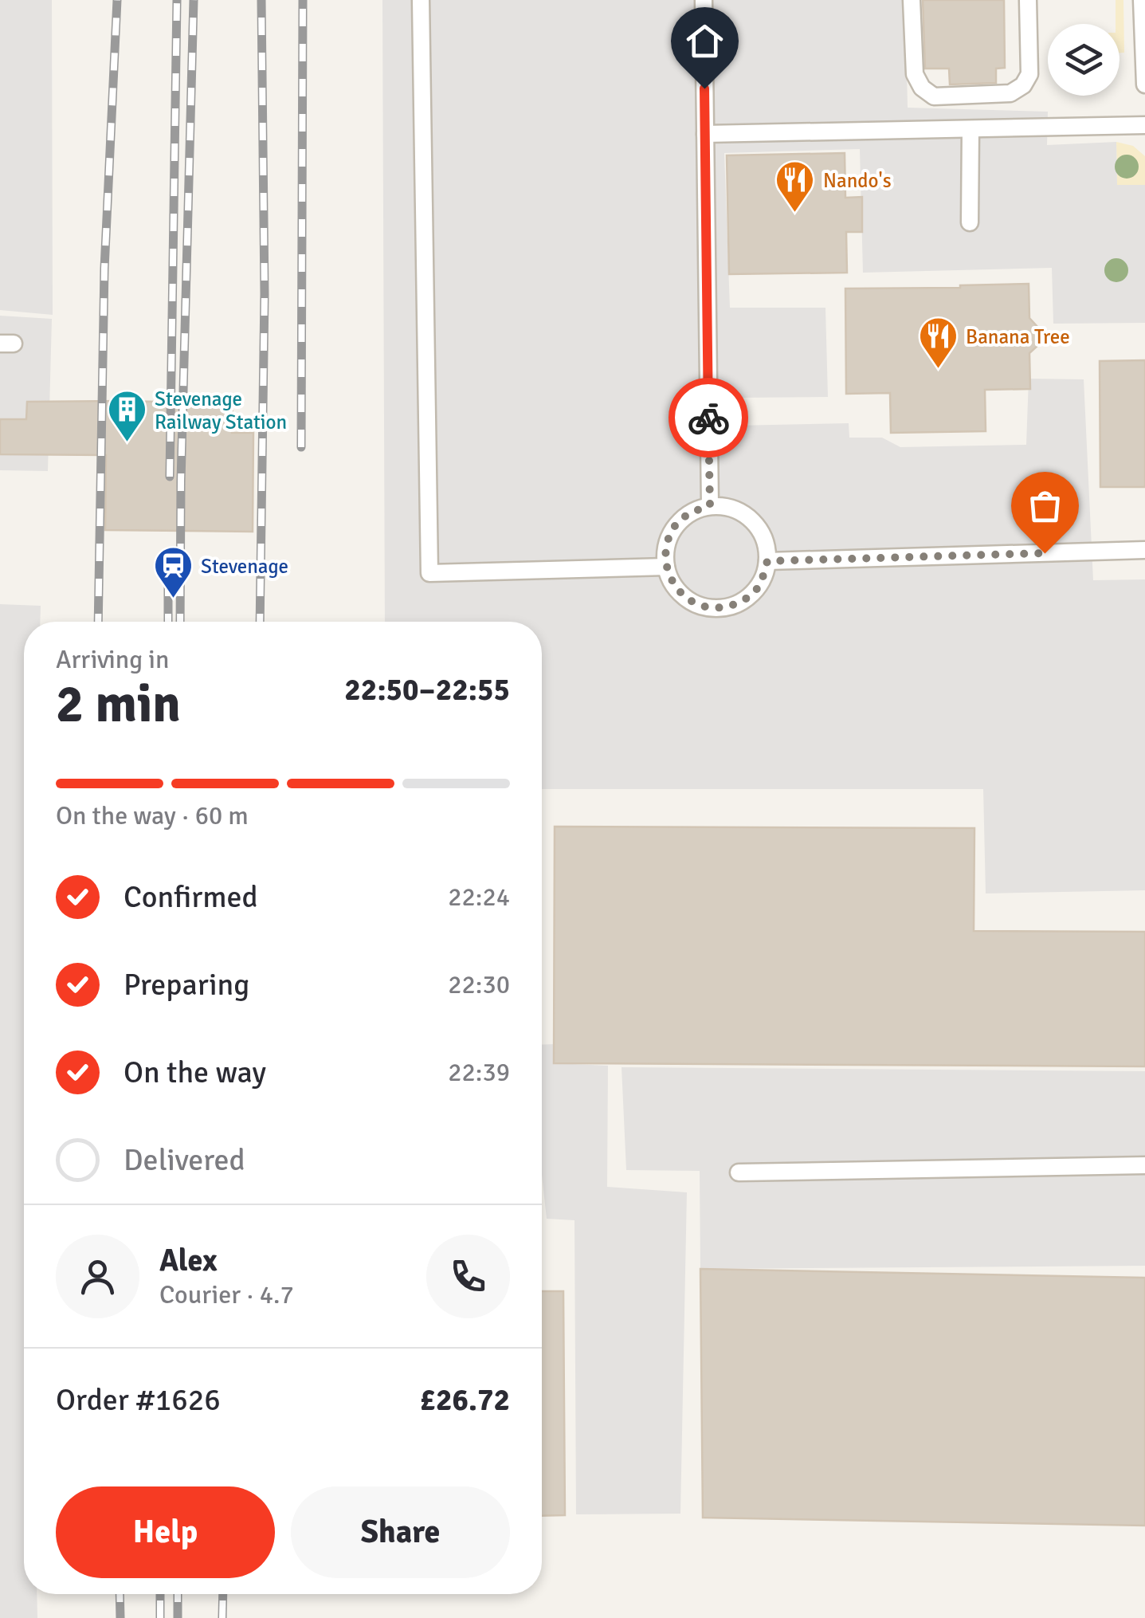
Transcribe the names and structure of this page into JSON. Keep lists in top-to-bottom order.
{
  "places": {
    "restaurant": ["Nando's", "Banana Tree"],
    "building": ["Stevenage Railway Station"],
    "station": ["Stevenage"]
  },
  "page": {
    "heading": ["2 min", "Arriving in", "22:50–22:55"],
    "panel": [
      "Alex",
      "Courier · 4.7",
      "Order #1626",
      "£26.72"
    ],
    "bar": "On the way · 60 m",
    "list": [
      ["Confirmed", "22:24"],
      ["Preparing", "22:30"],
      ["On the way", "22:39"],
      "Delivered"
    ],
    "buttons": ["Help", "Share"]
  }
}
